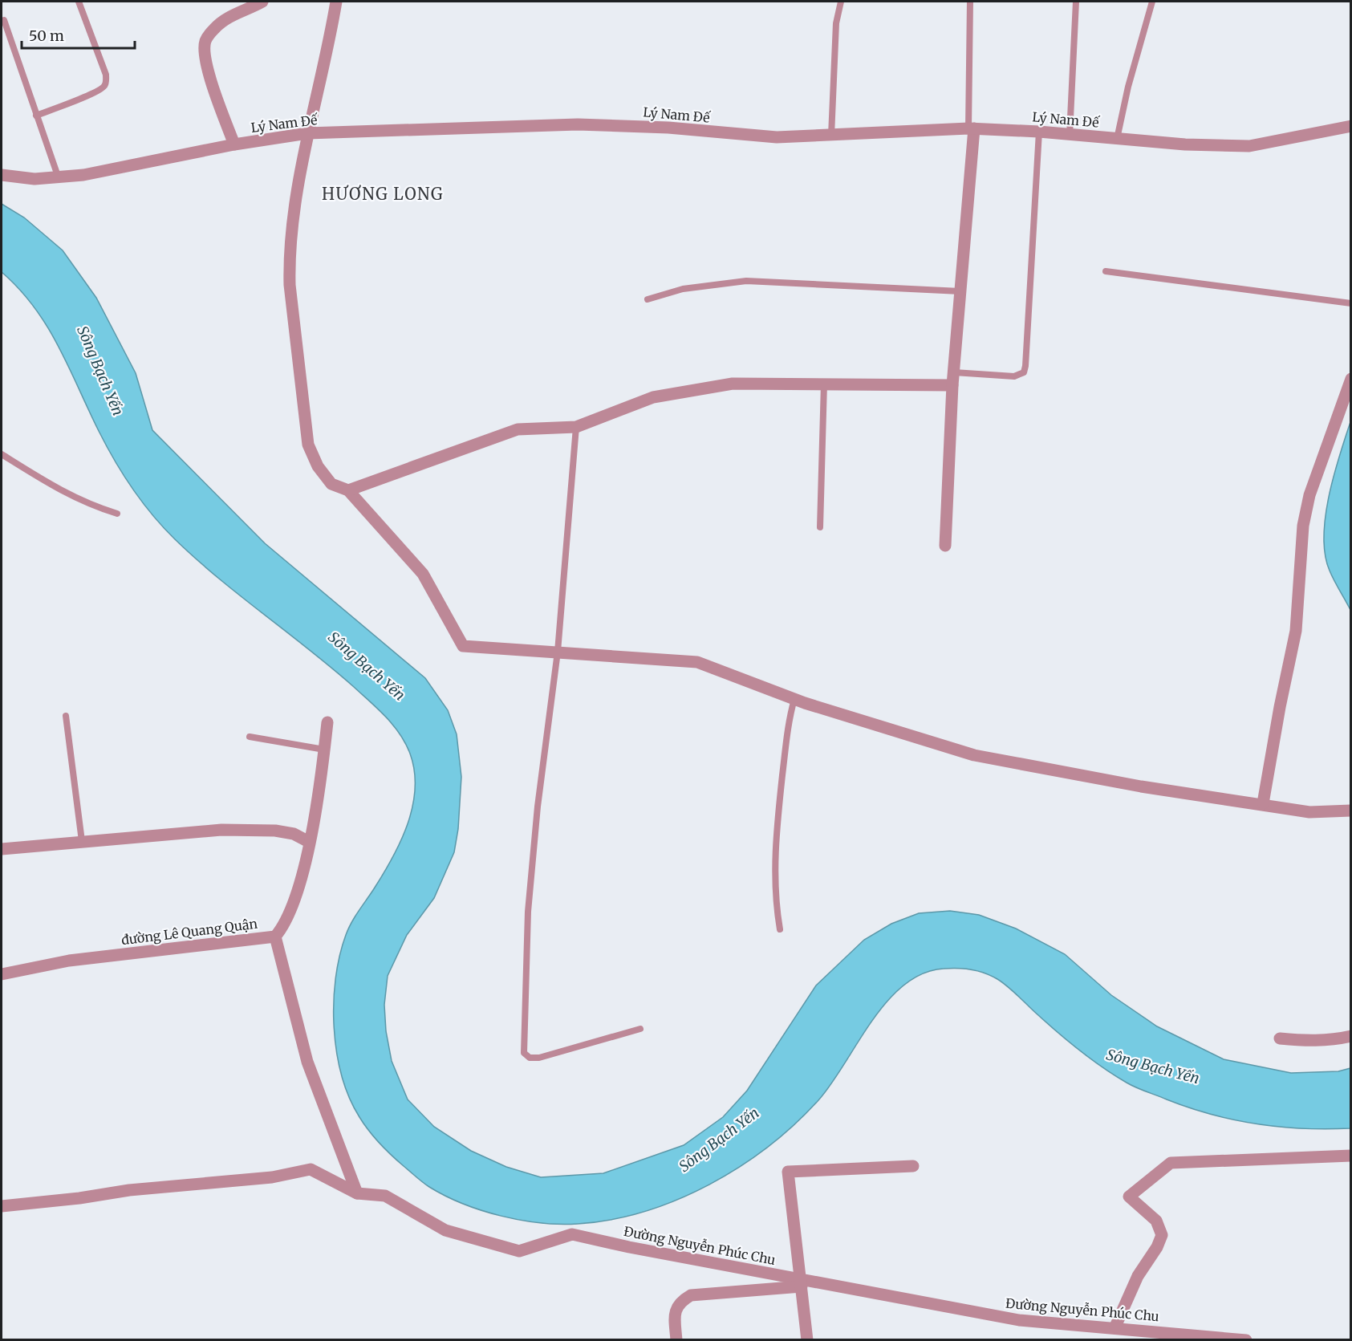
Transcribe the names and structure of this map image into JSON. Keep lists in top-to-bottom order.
{
  "streets": {
    "street": ["Lý Nam Đế", "đường Lê Quang Quận", "Đường Nguyễn Phúc Chu"]
  },
  "districts": ["HƯƠNG LONG"],
  "water": ["Sông Bạch Yến"],
  "scale_bar": "50 m"
}
